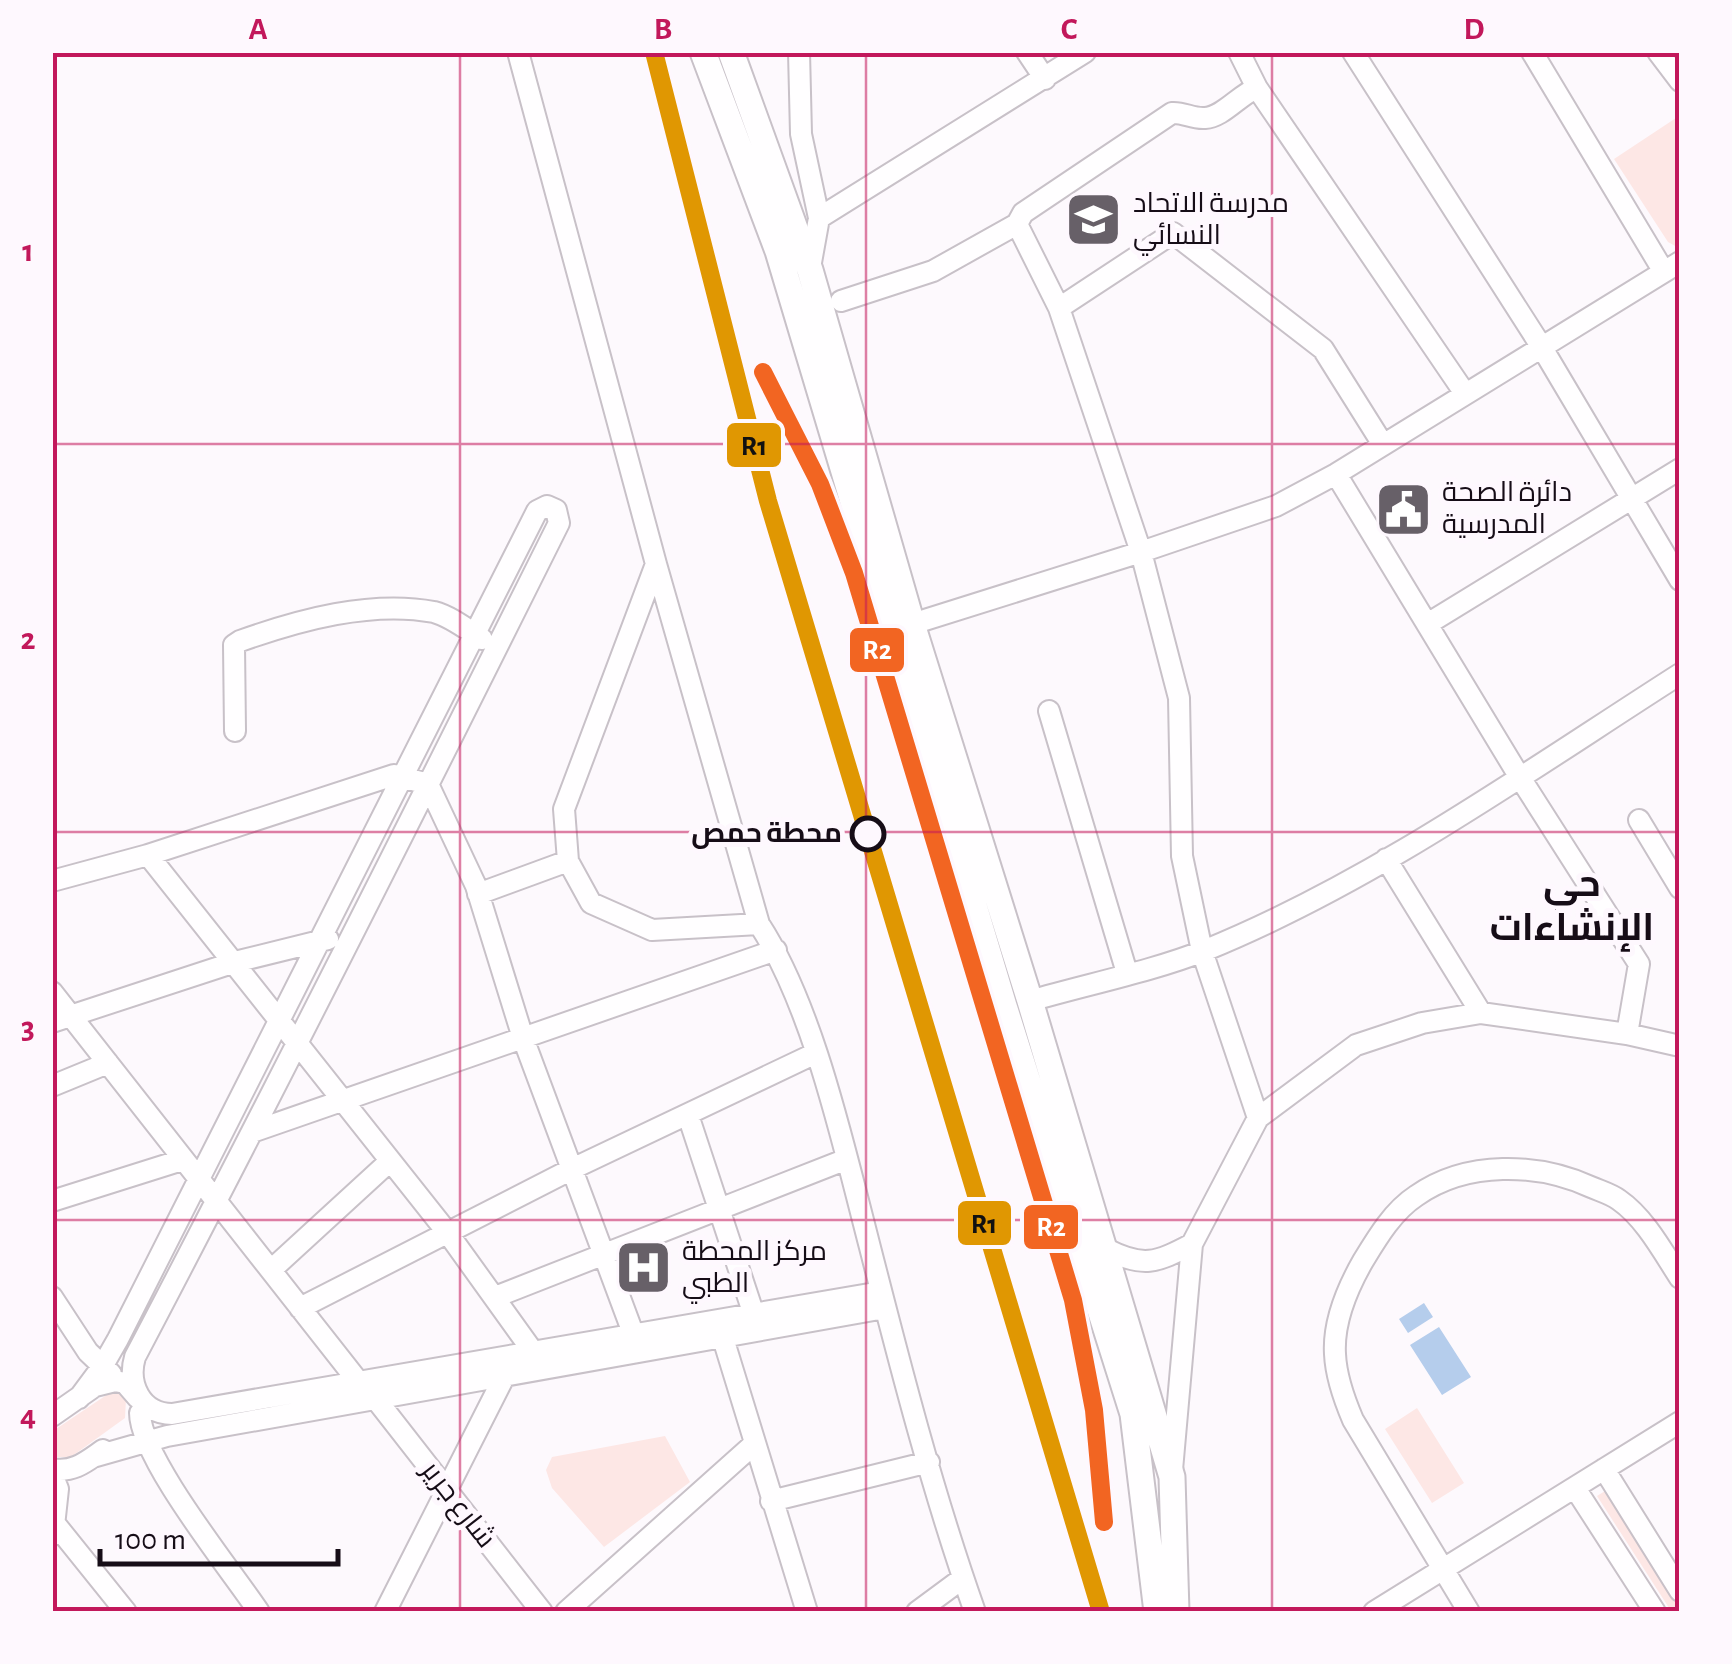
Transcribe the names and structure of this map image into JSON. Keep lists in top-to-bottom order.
{
  "streets": {
    "street": ["شارع جرير"]
  },
  "districts": ["حي الإنشاءات"],
  "places": {
    "school or university": ["مدرسة الاتحاد النسائي"],
    "public building": ["دائرة الصحة المدرسية"],
    "other": ["محطة حمص"],
    "hospital": ["مركز المحطة الطبي"]
  },
  "lines": ["transit line R1", "transit line R2"],
  "scale_bar": "100 m",
  "grid": {
    "columns": [
      "A",
      "B",
      "C",
      "D"
    ],
    "rows": [
      "1",
      "2",
      "3",
      "4"
    ]
  }
}
